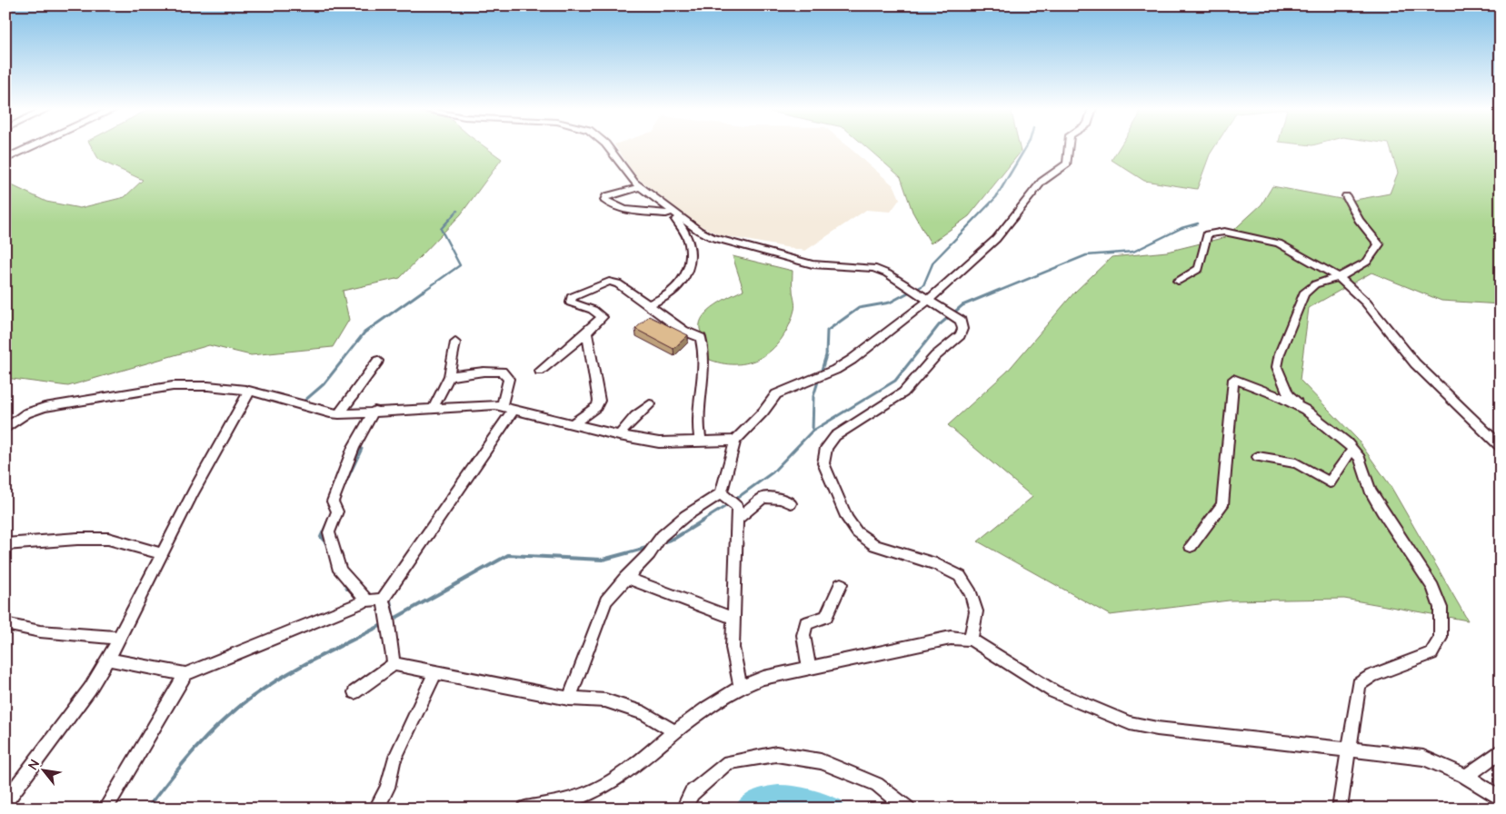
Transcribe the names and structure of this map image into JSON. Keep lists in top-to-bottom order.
{
  "north": "top left"
}
